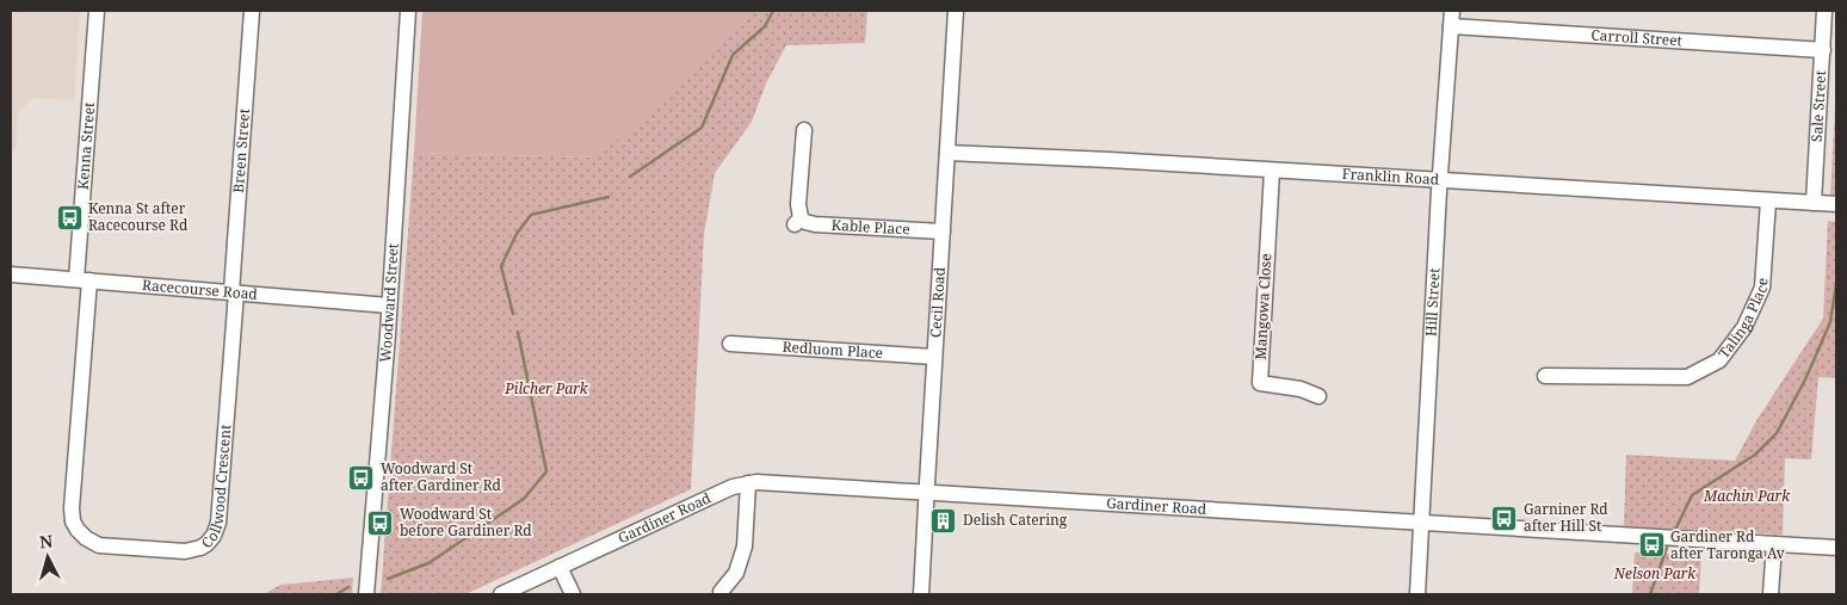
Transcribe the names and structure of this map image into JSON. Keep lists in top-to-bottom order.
{
  "streets": {
    "street": [
      "Carroll Street",
      "Sale Street",
      "Kenna Street",
      "Breen Street",
      "Franklin Road",
      "Kable Place",
      "Racecourse Road",
      "Cecil Road",
      "Hill Street",
      "Woodward Street",
      "Mangowa Close",
      "Talinga Place",
      "Redluom Place",
      "Collwood Crescent",
      "Gardiner Road"
    ]
  },
  "crossings": [
    ["Carroll Street", "Sale Street"],
    ["Carroll Street", "Hill Street"],
    ["Sale Street", "Franklin Road"],
    ["Kenna Street", "Racecourse Road"],
    ["Kenna Street", "Collwood Crescent"],
    ["Breen Street", "Racecourse Road"],
    ["Breen Street", "Collwood Crescent"],
    ["Franklin Road", "Cecil Road"],
    ["Franklin Road", "Hill Street"],
    ["Franklin Road", "Mangowa Close"],
    ["Franklin Road", "Talinga Place"],
    ["Kable Place", "Cecil Road"],
    ["Racecourse Road", "Woodward Street"],
    ["Racecourse Road", "Collwood Crescent"],
    ["Cecil Road", "Redluom Place"],
    ["Cecil Road", "Gardiner Road"],
    ["Hill Street", "Gardiner Road"]
  ],
  "parks": ["Pilcher Park", "Machin Park", "Nelson Park"],
  "places": {
    "bus stop": [
      "Kenna St after Racecourse Rd",
      "Woodward St after Gardiner Rd",
      "Garniner Rd after Hill St",
      "Woodward St before Gardiner Rd",
      "Gardiner Rd after Taronga Av"
    ],
    "building": ["Delish Catering"]
  },
  "north": "top"
}
